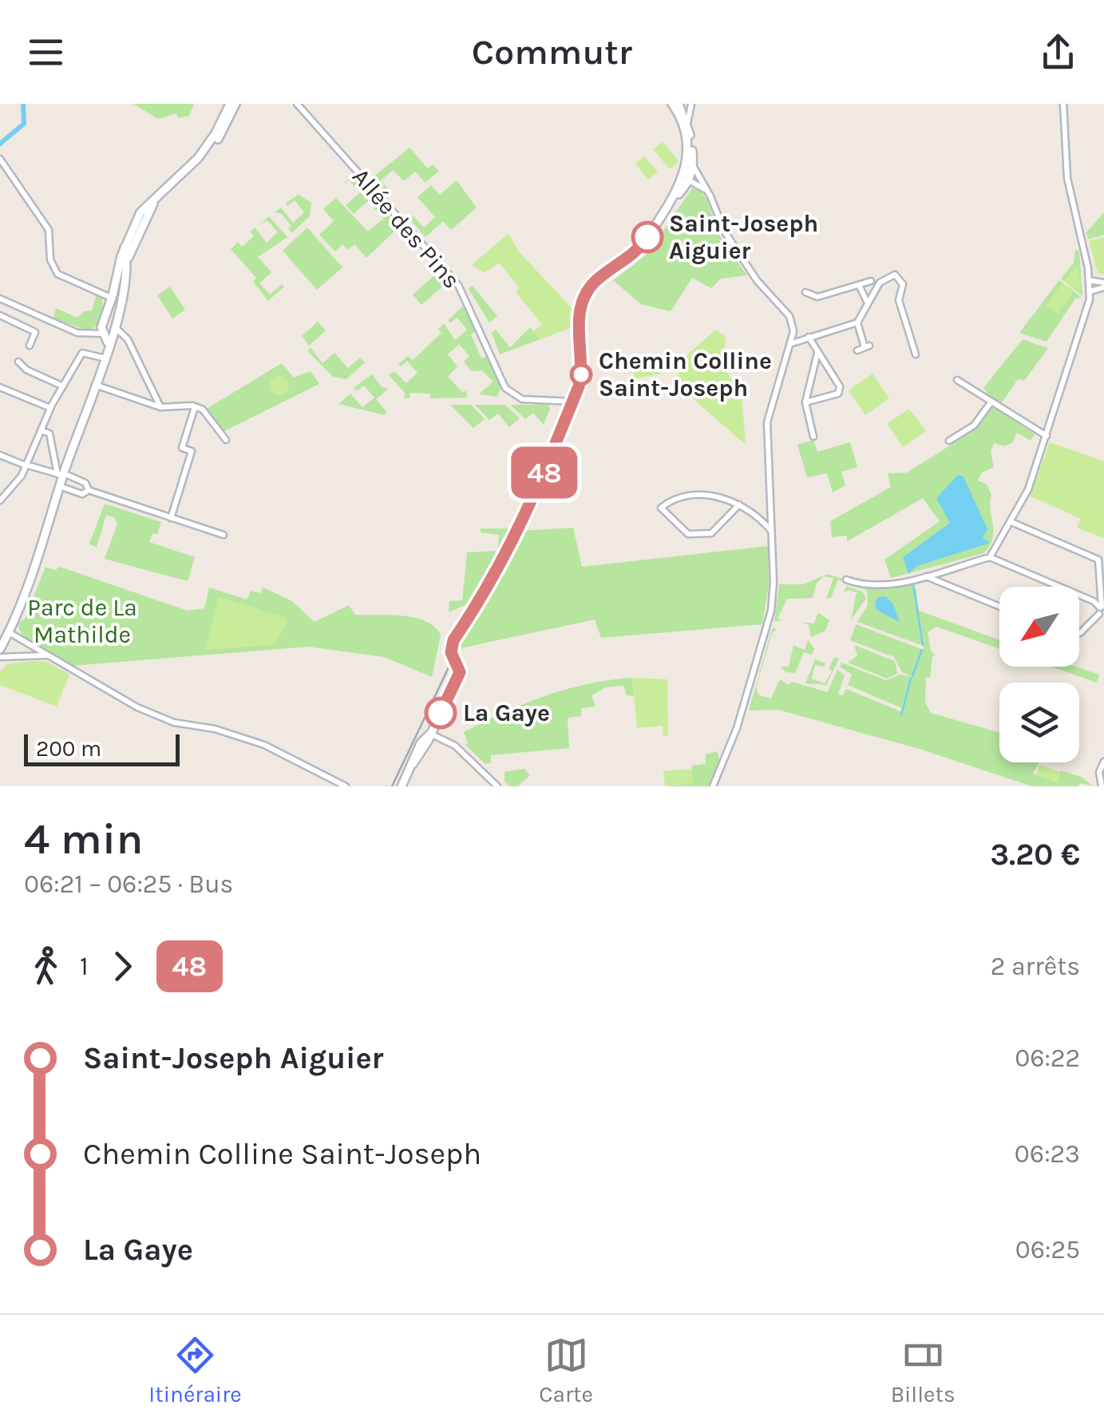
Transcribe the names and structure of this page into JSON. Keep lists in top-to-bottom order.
{
  "streets": {
    "street": ["Allée des Pins"]
  },
  "parks": ["Parc de La Mathilde"],
  "places": ["Saint-Joseph Aiguier", "Chemin Colline Saint-Joseph", "La Gaye"],
  "lines": ["bus line 48"],
  "scale_bar": "200 m",
  "north": "bottom left",
  "page": {
    "header": "Commutr",
    "on_map": "48",
    "scale": "200 m",
    "heading": ["4 min", "06:21 – 06:25 · Bus", "3.20 €"],
    "legs": ["1", "48", "2 arrêts"],
    "list": [
      {
        "name": "Saint-Joseph Aiguier",
        "value": "06:22"
      },
      {
        "name": "Chemin Colline Saint-Joseph",
        "value": "06:23"
      },
      {
        "name": "La Gaye",
        "value": "06:25"
      }
    ],
    "tabs": ["Itinéraire", "Carte", "Billets"]
  }
}
